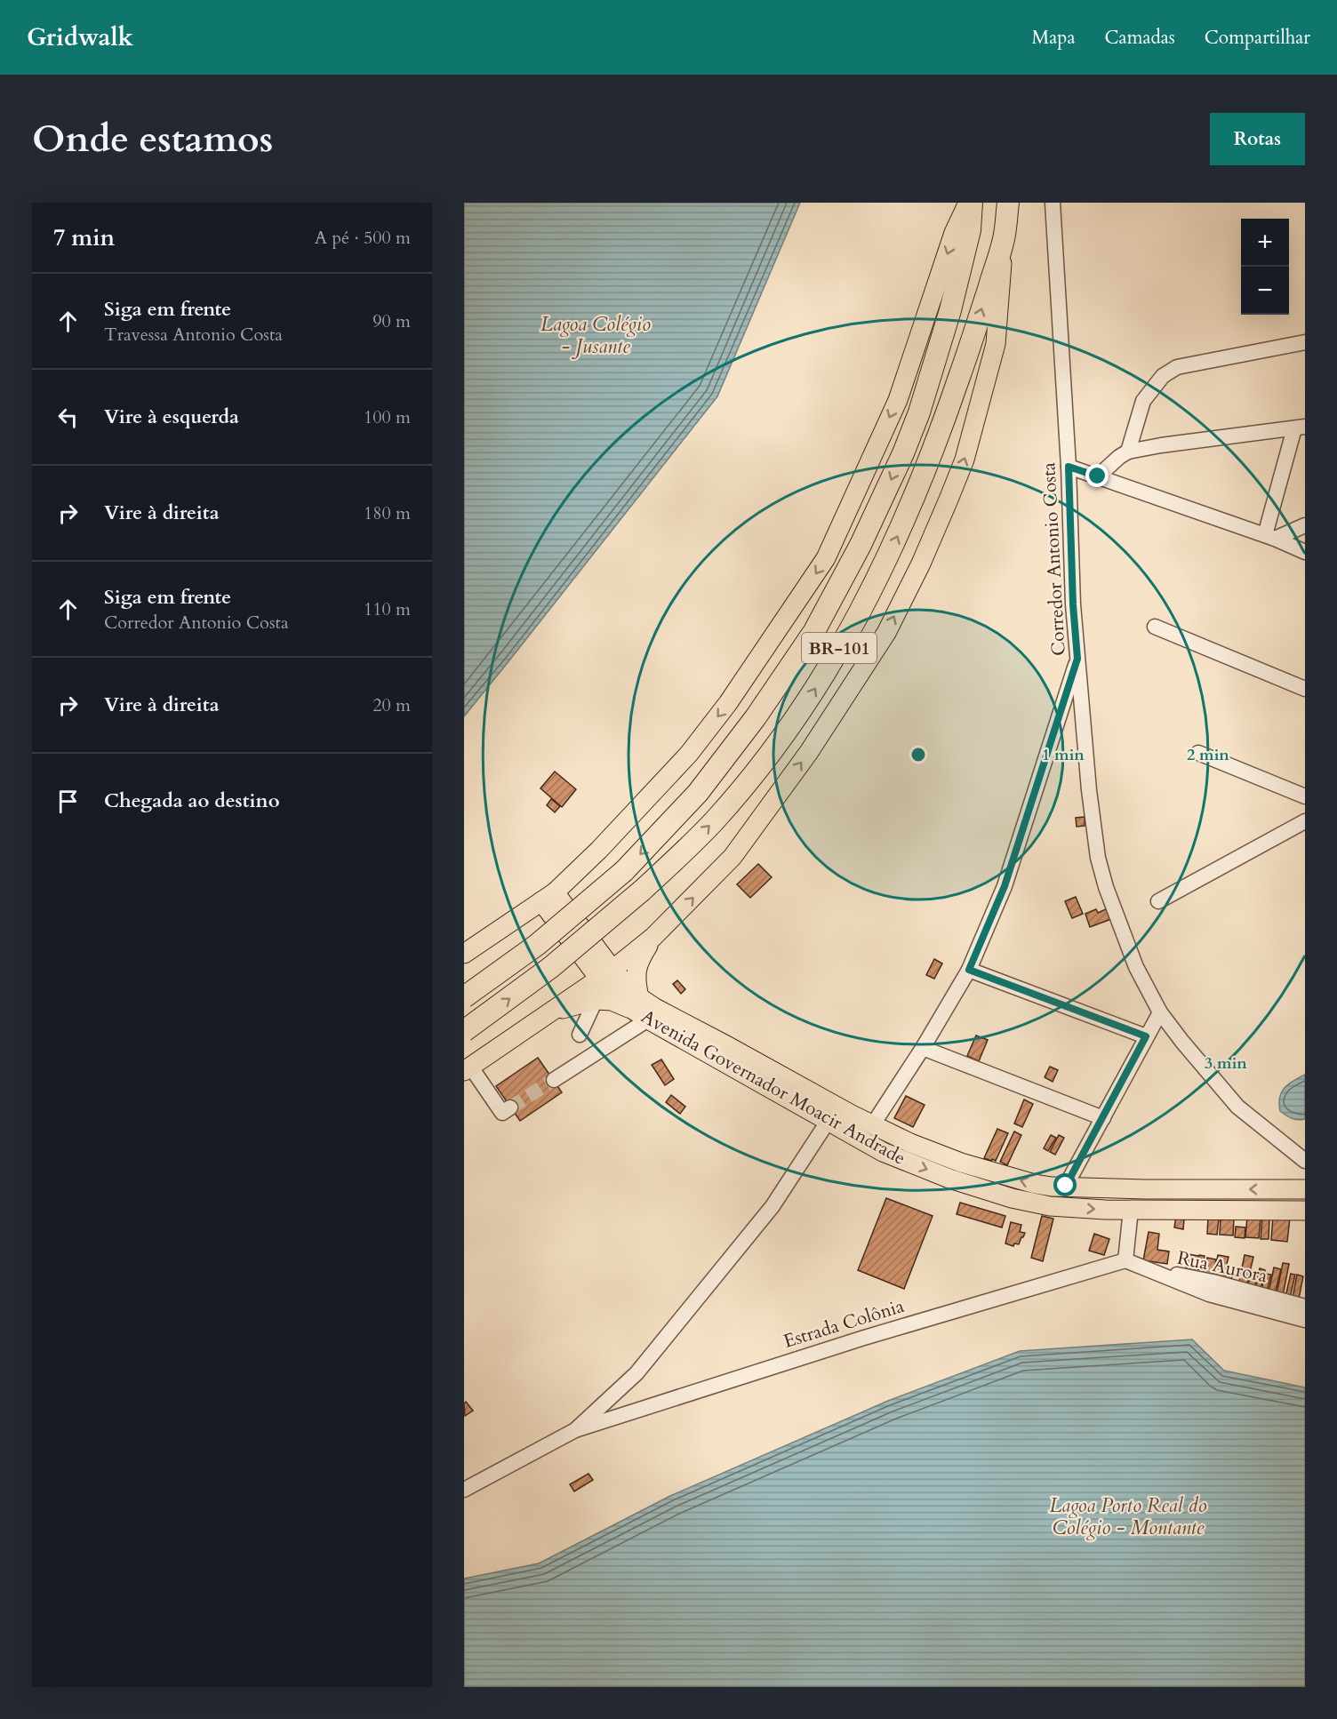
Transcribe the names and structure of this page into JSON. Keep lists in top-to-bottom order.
{
  "streets": {
    "highway": ["BR-101"],
    "main road": ["Avenida Governador Moacir Andrade"],
    "street": ["Corredor Antonio Costa", "Rua Aurora", "Estrada Colônia"]
  },
  "crossings": [
    ["BR-101", "Avenida Governador Moacir Andrade"]
  ],
  "water": ["Lagoa Colégio - Jusante", "Lagoa Porto Real do Colégio - Montante"],
  "page": {
    "header": "Gridwalk",
    "nav": ["Mapa", "Camadas", "Compartilhar"],
    "buttons": "Rotas",
    "title": "Onde estamos",
    "heading": ["7 min", "A pé · 500 m"],
    "map_buttons": ["+", "−"],
    "list": [
      ["Siga em frente", "Travessa Antonio Costa", "90 m"],
      ["Vire à esquerda", "100 m"],
      ["Vire à direita", "180 m"],
      ["Siga em frente", "Corredor Antonio Costa", "110 m"],
      ["Vire à direita", "20 m"],
      "Chegada ao destino"
    ]
  },
  "rings": ["1 min", "2 min", "3 min"]
}
